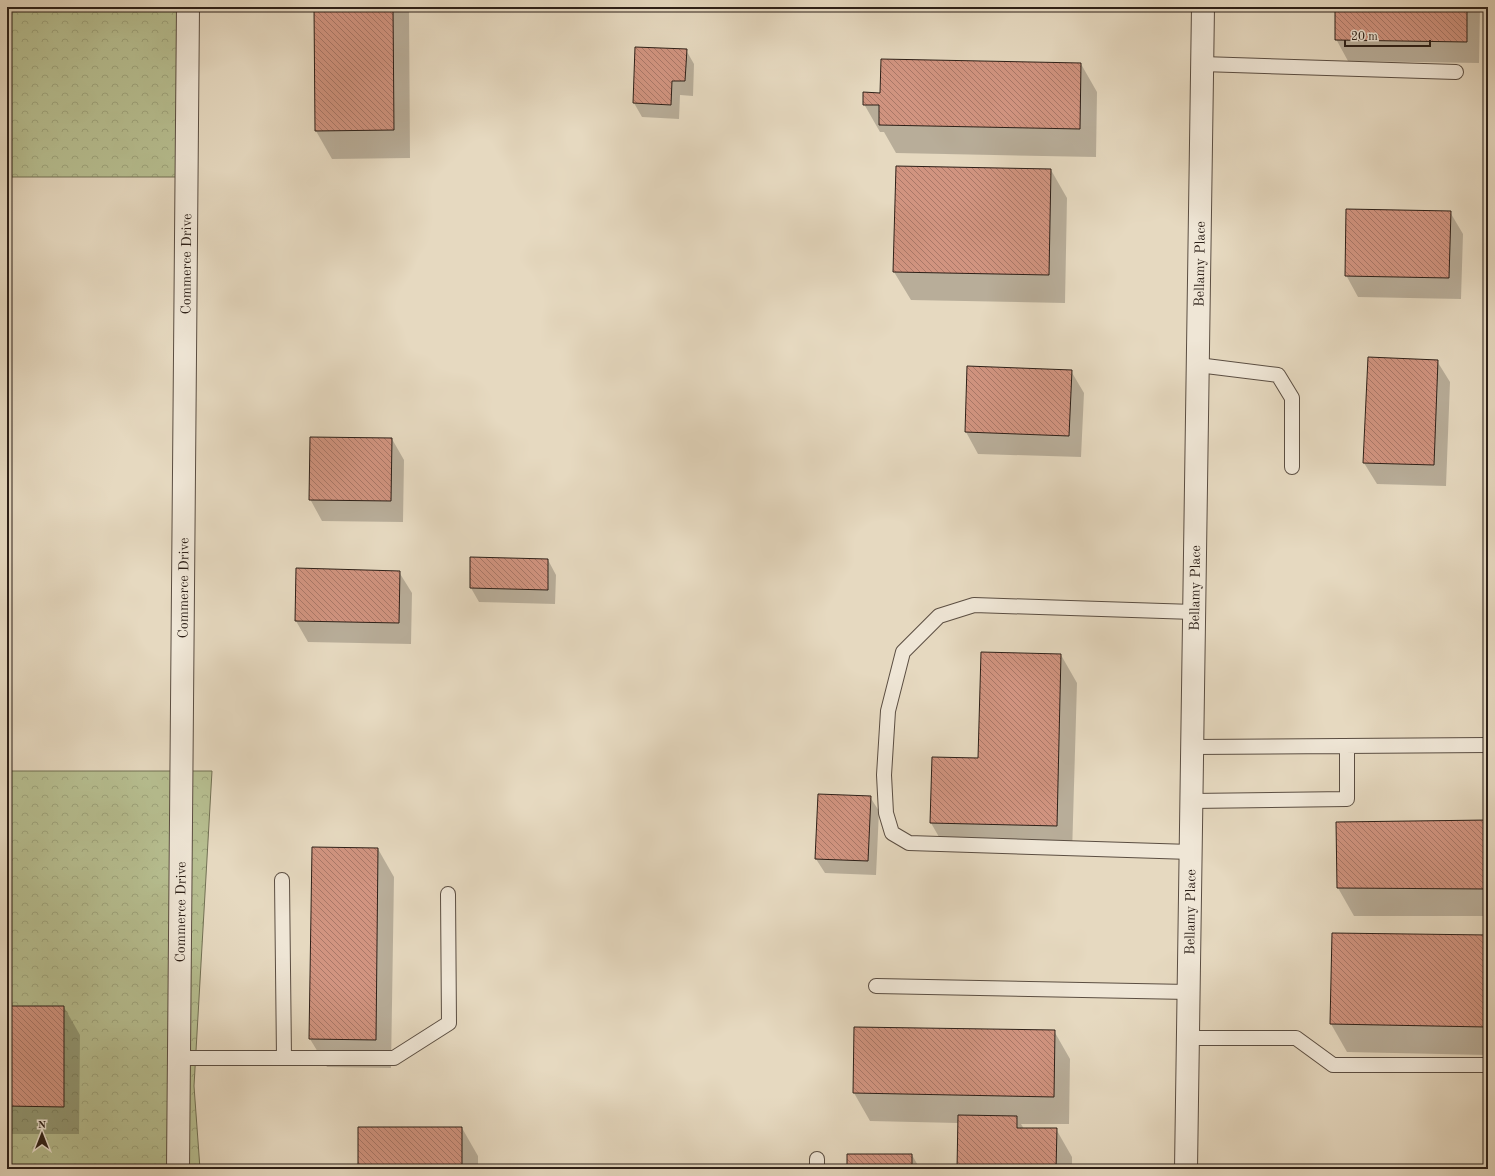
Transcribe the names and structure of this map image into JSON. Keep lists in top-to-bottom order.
{
  "streets": {
    "street": ["Commerce Drive", "Bellamy Place"]
  },
  "scale_bar": "20 m",
  "north": "top"
}
